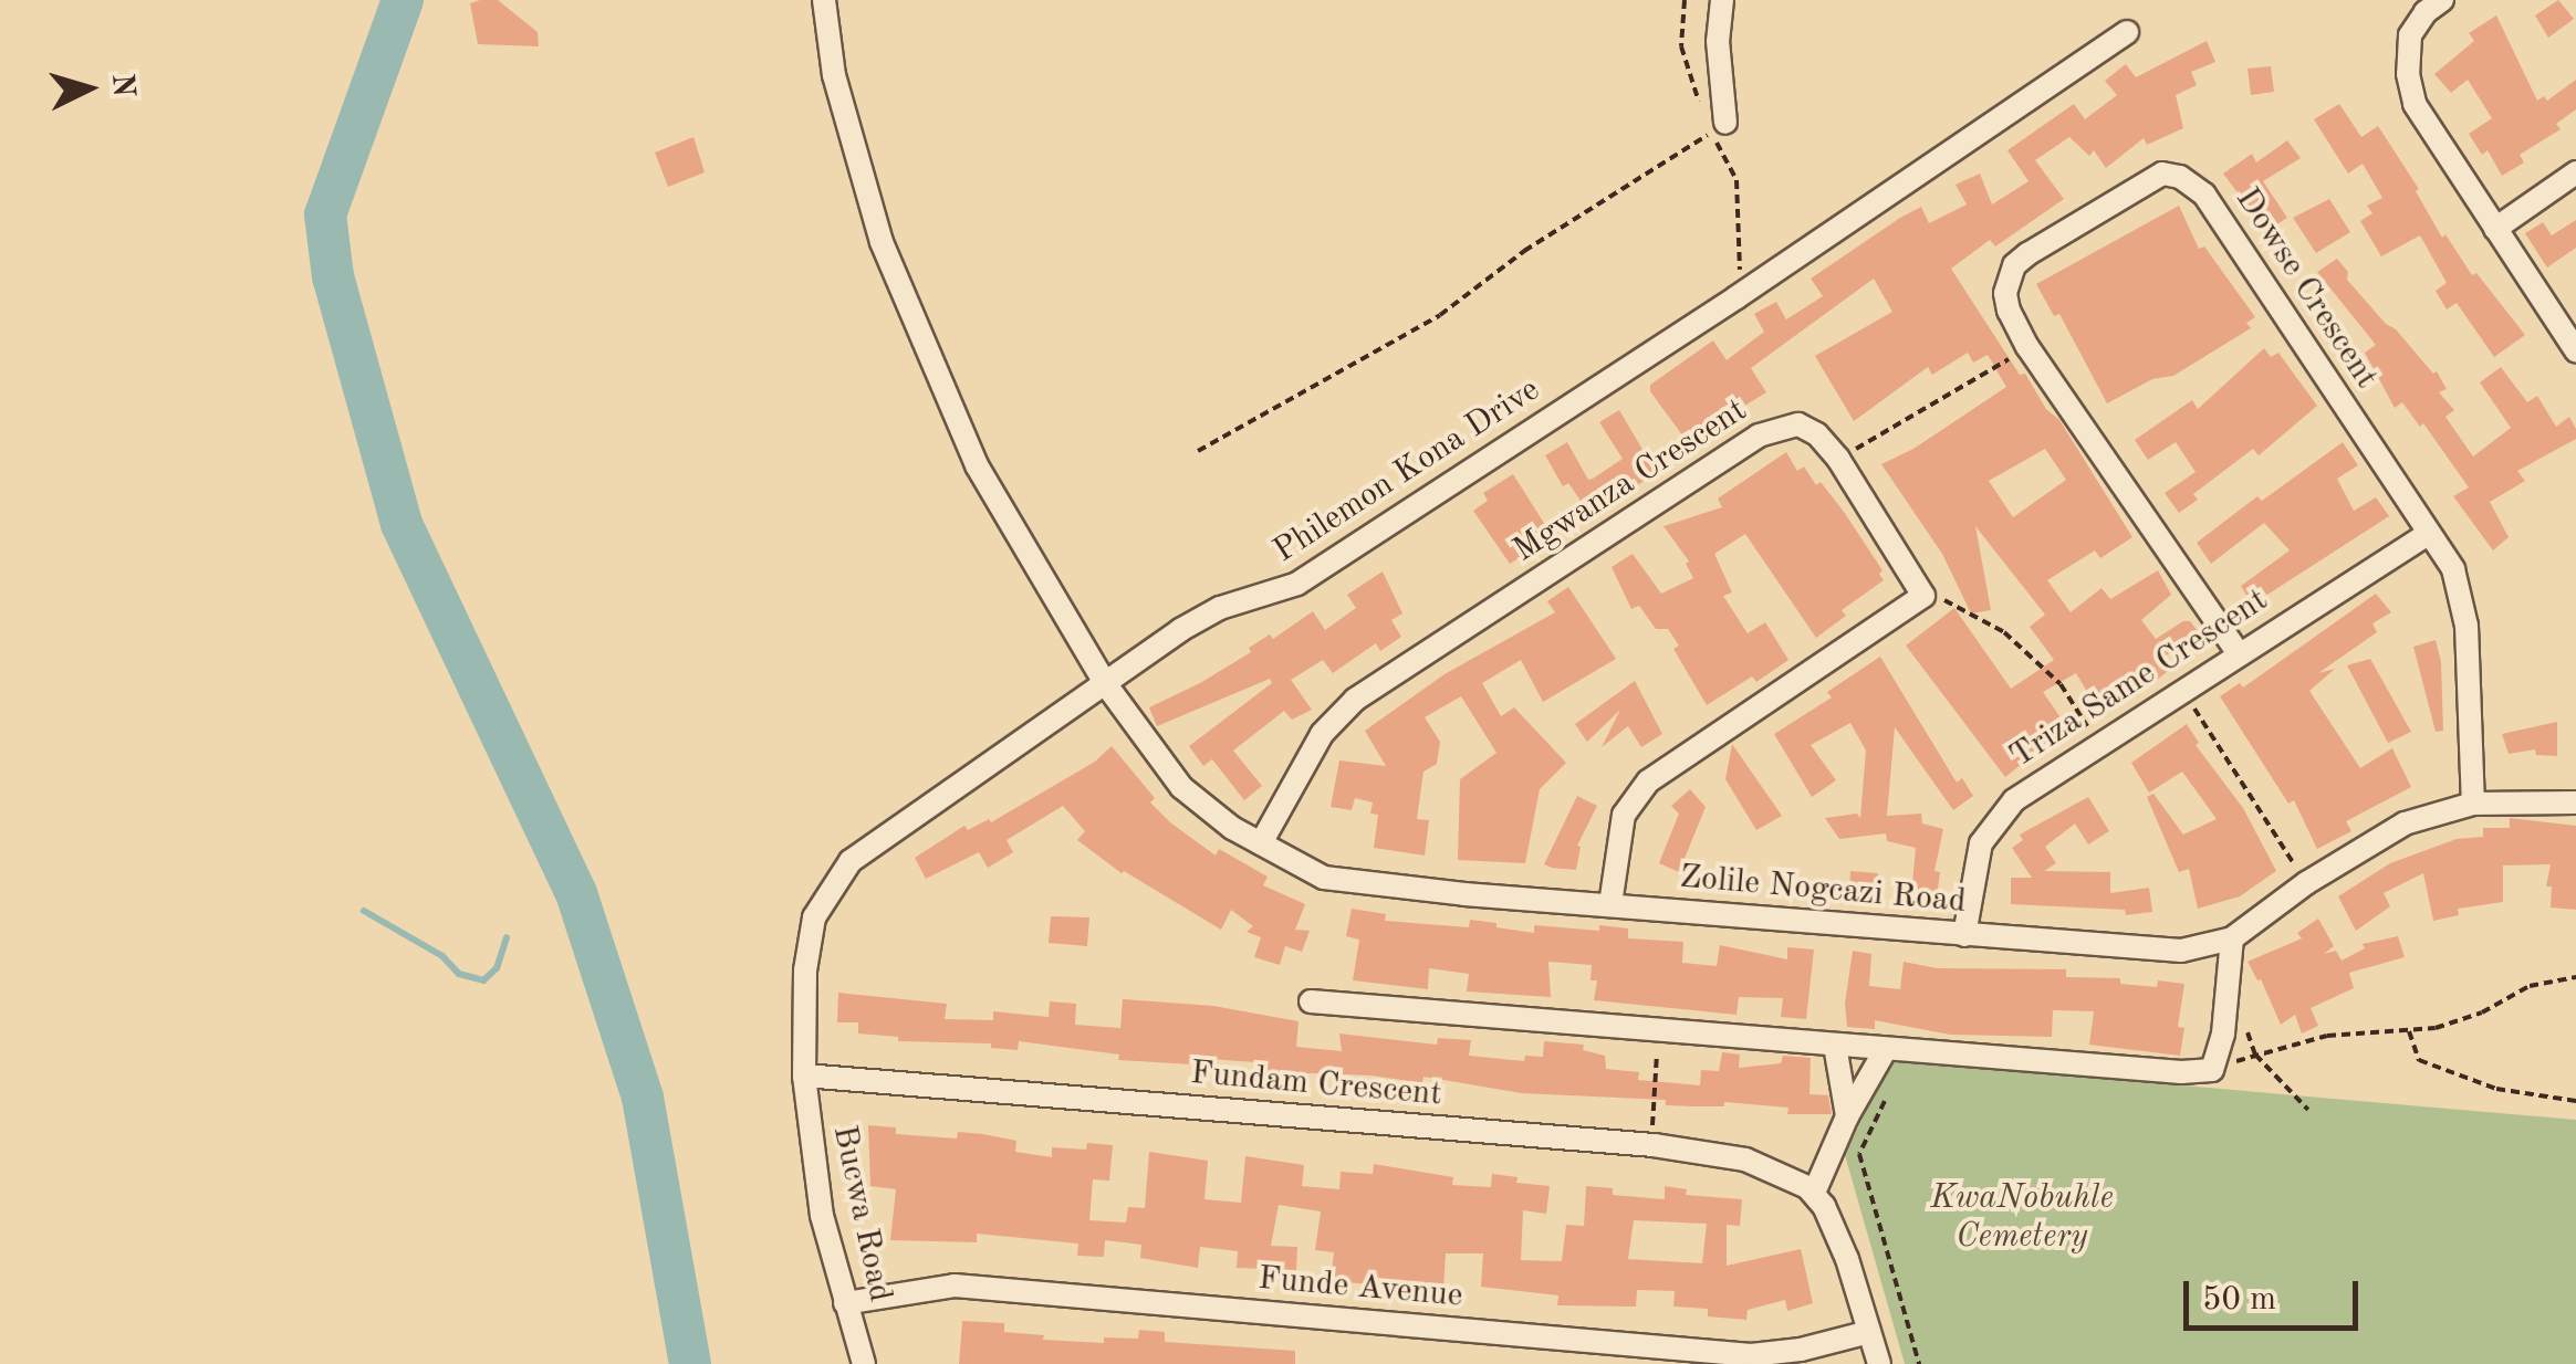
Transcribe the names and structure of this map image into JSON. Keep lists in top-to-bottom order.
{
  "streets": {
    "street": [
      "Dowse Crescent",
      "Philemon Kona Drive",
      "Mgwanza Crescent",
      "Triza Same Crescent",
      "Zolile Nogcazi Road",
      "Fundam Crescent",
      "Bucwa Road",
      "Funde Avenue"
    ]
  },
  "crossings": [
    ["Dowse Crescent", "Triza Same Crescent"],
    ["Dowse Crescent", "Zolile Nogcazi Road"],
    ["Philemon Kona Drive", "Zolile Nogcazi Road"],
    ["Philemon Kona Drive", "Fundam Crescent"],
    ["Philemon Kona Drive", "Bucwa Road"],
    ["Mgwanza Crescent", "Zolile Nogcazi Road"],
    ["Triza Same Crescent", "Zolile Nogcazi Road"],
    ["Fundam Crescent", "Bucwa Road"],
    ["Bucwa Road", "Funde Avenue"]
  ],
  "parks": ["KwaNobuhle Cemetery"],
  "scale_bar": "50 m",
  "north": "right"
}
